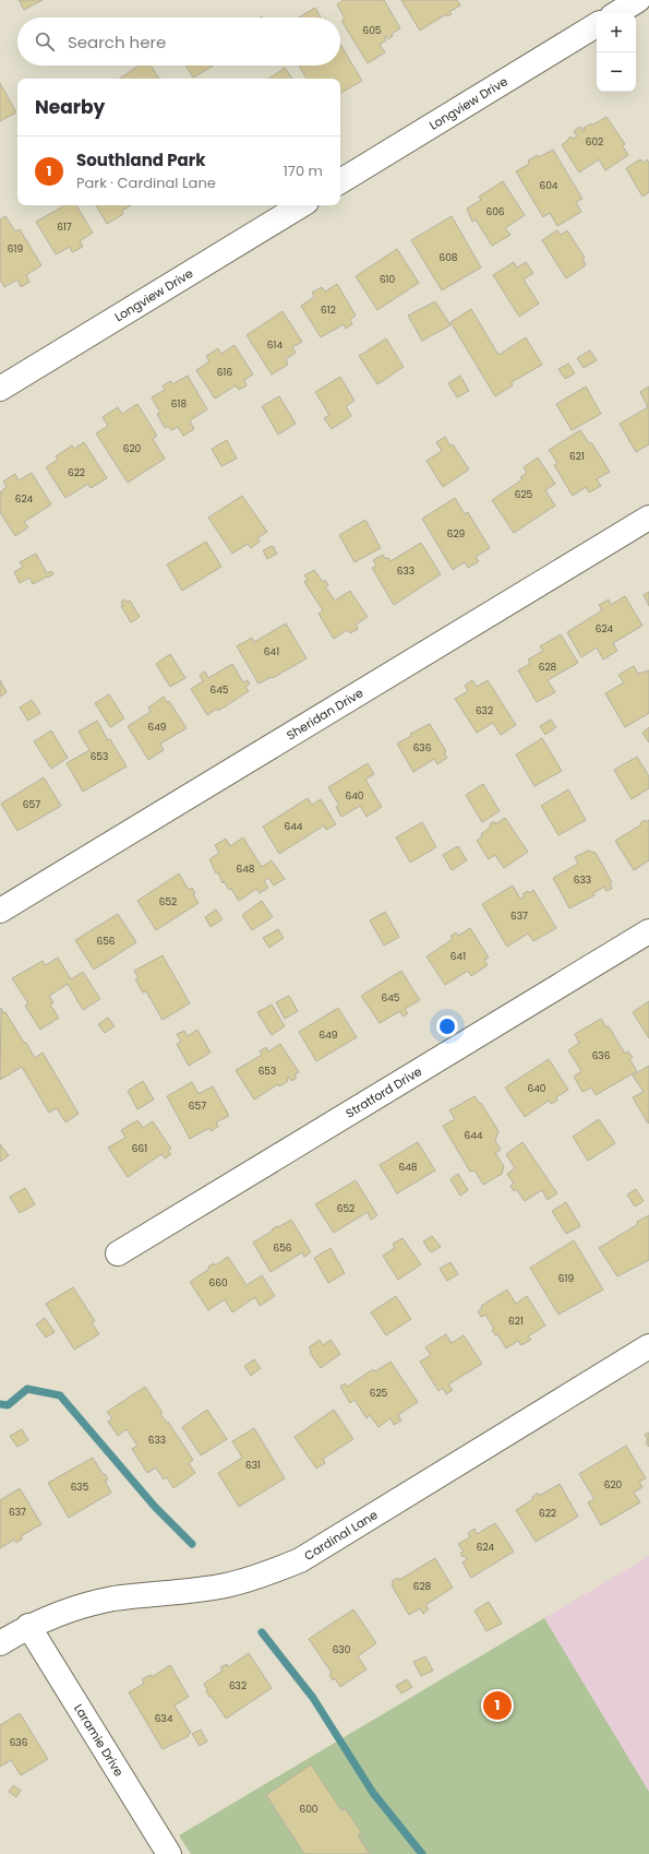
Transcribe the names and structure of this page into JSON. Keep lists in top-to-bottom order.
{
  "streets": {
    "street": [
      "Longview Drive",
      "Sheridan Drive",
      "Stratford Drive",
      "Cardinal Lane",
      "Laramie Drive"
    ]
  },
  "crossings": [
    ["Cardinal Lane", "Laramie Drive"]
  ],
  "house_numbers": [
    "605",
    "602",
    "604",
    "606",
    "617",
    "619",
    "608",
    "610",
    "612",
    "614",
    "616",
    "618",
    "620",
    "621",
    "622",
    "625",
    "624",
    "629",
    "633",
    "624",
    "641",
    "628",
    "645",
    "632",
    "649",
    "636",
    "653",
    "640",
    "657",
    "644",
    "648",
    "633",
    "652",
    "637",
    "656",
    "641",
    "645",
    "649",
    "636",
    "653",
    "640",
    "657",
    "644",
    "661",
    "648",
    "652",
    "656",
    "619",
    "660",
    "621",
    "625",
    "633",
    "631",
    "620",
    "635",
    "637",
    "622",
    "624",
    "628",
    "630",
    "632",
    "634",
    "636",
    "600"
  ],
  "page": {
    "map_buttons": ["+", "−"],
    "search": "Search here",
    "heading": "Nearby",
    "list": [
      {
        "mark": "1",
        "name": "Southland Park",
        "note": "Park · Cardinal Lane",
        "value": "170 m"
      }
    ],
    "pins": "1"
  }
}
